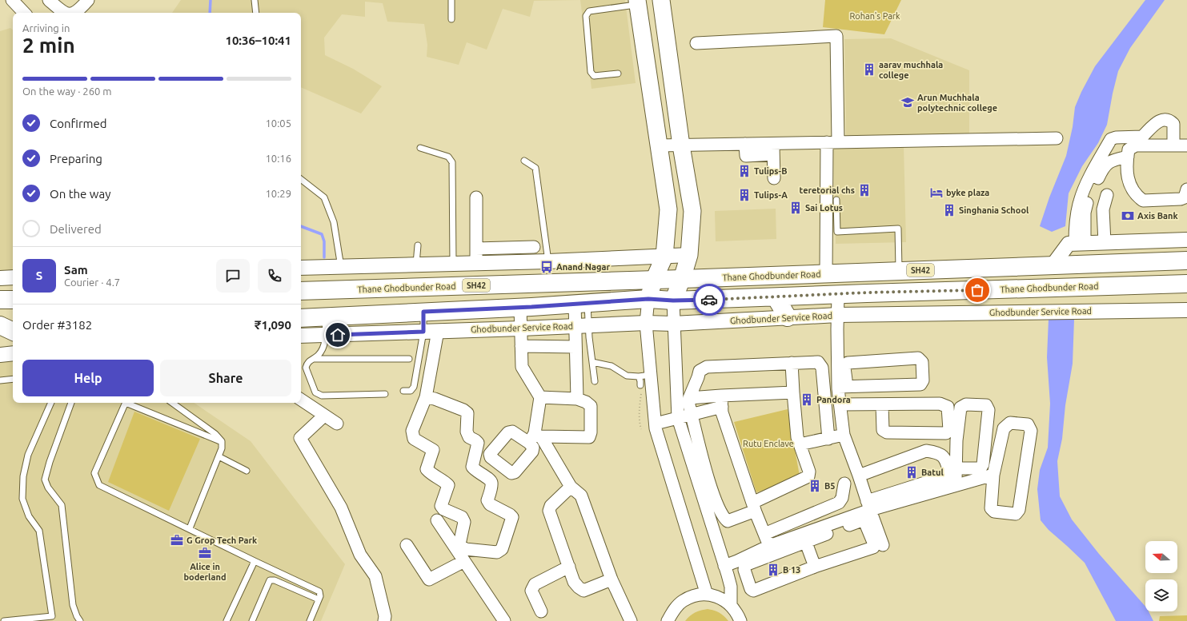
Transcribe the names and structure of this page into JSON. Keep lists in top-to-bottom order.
{
  "streets": {
    "main road": ["SH42", "Thane Ghodbunder Road"],
    "street": ["Ghodbunder Service Road"]
  },
  "parks": ["Rohan's Park", "Rutu Enclave"],
  "places": {
    "building": [
      "aarav muchhala college",
      "Tulips-B",
      "teretorial chs",
      "Tulips-A",
      "Sai Lotus",
      "Singhania School",
      "Pandora",
      "Batul",
      "B5",
      "B 13"
    ],
    "school or university": ["Arun Muchhala polytechnic college"],
    "hotel": ["byke plaza"],
    "bank": ["Axis Bank"],
    "bus stop": ["Anand Nagar"],
    "office": ["G Grop Tech Park", "Alice in boderland"]
  },
  "north": "left",
  "page": {
    "heading": ["2 min", "Arriving in", "10:36–10:41"],
    "panel": [
      "Sam",
      "Courier · 4.7",
      "Order #3182",
      "₹1,090"
    ],
    "bar": "On the way · 260 m",
    "list": [
      ["Confirmed", "10:05"],
      ["Preparing", "10:16"],
      ["On the way", "10:29"],
      "Delivered"
    ],
    "round": "S",
    "buttons": ["Help", "Share"]
  }
}
